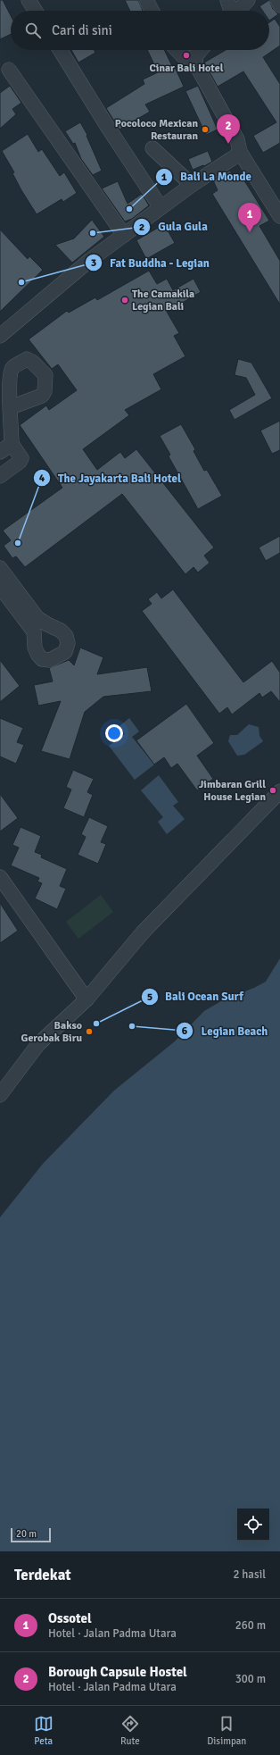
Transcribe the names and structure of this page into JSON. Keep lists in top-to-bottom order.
{
  "places": [
    "Cinar Bali Hotel",
    "Pocoloco Mexican Restauran",
    "Bali La Monde",
    "Gula Gula",
    "Fat Buddha - Legian",
    "The Camakila Legian Bali",
    "The Jayakarta Bali Hotel",
    "Jimbaran Grill House Legian",
    "Bali Ocean Surf",
    "Legian Beach",
    "Bakso Gerobak Biru"
  ],
  "scale_bar": "20 m",
  "page": {
    "search": "Cari di sini",
    "pins": ["2", "1"],
    "scale": "20 m",
    "heading": ["Terdekat", "2 hasil"],
    "list": [
      {
        "mark": "1",
        "name": "Ossotel",
        "note": "Hotel · Jalan Padma Utara",
        "value": "260 m"
      },
      {
        "mark": "2",
        "name": "Borough Capsule Hostel",
        "note": "Hotel · Jalan Padma Utara",
        "value": "300 m"
      }
    ],
    "nav": ["Peta", "Rute", "Disimpan"]
  }
}
